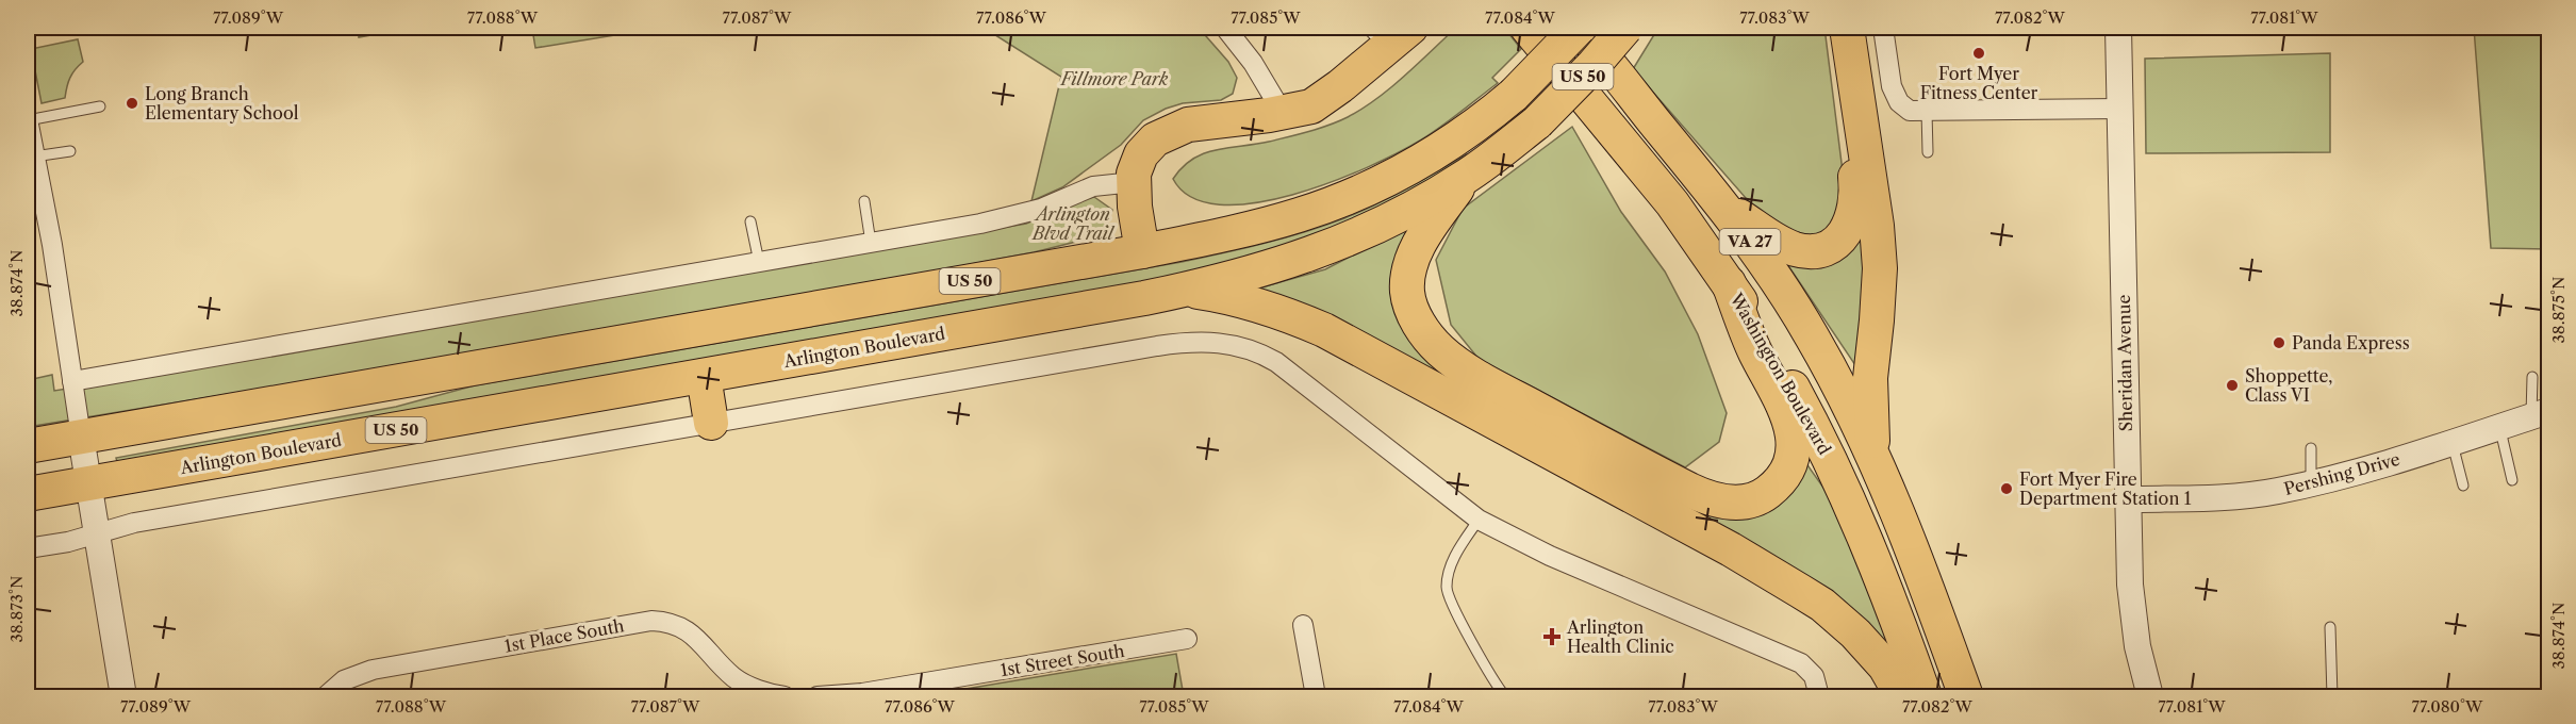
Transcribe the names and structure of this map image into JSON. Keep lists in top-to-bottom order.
{
  "streets": {
    "highway": [
      "US 50",
      "VA 27",
      "Arlington Boulevard",
      "Washington Boulevard"
    ],
    "street": [
      "Sheridan Avenue",
      "Pershing Drive",
      "1st Place South",
      "1st Street South"
    ]
  },
  "crossings": [
    ["US 50", "VA 27"],
    ["Sheridan Avenue", "Pershing Drive"]
  ],
  "parks": ["Fillmore Park", "Arlington Blvd Trail"],
  "places": {
    "other": [
      "Fort Myer Fitness Center",
      "Long Branch Elementary School",
      "Panda Express",
      "Shoppette, Class VI",
      "Fort Myer Fire Department Station 1"
    ],
    "health": ["Arlington Health Clinic"]
  },
  "coordinates": [
    "77.089°W",
    "77.088°W",
    "77.087°W",
    "77.086°W",
    "77.085°W",
    "77.084°W",
    "77.083°W",
    "77.082°W",
    "77.081°W",
    "38.874°N",
    "38.875°N",
    "38.873°N",
    "77.080°W"
  ]
}
